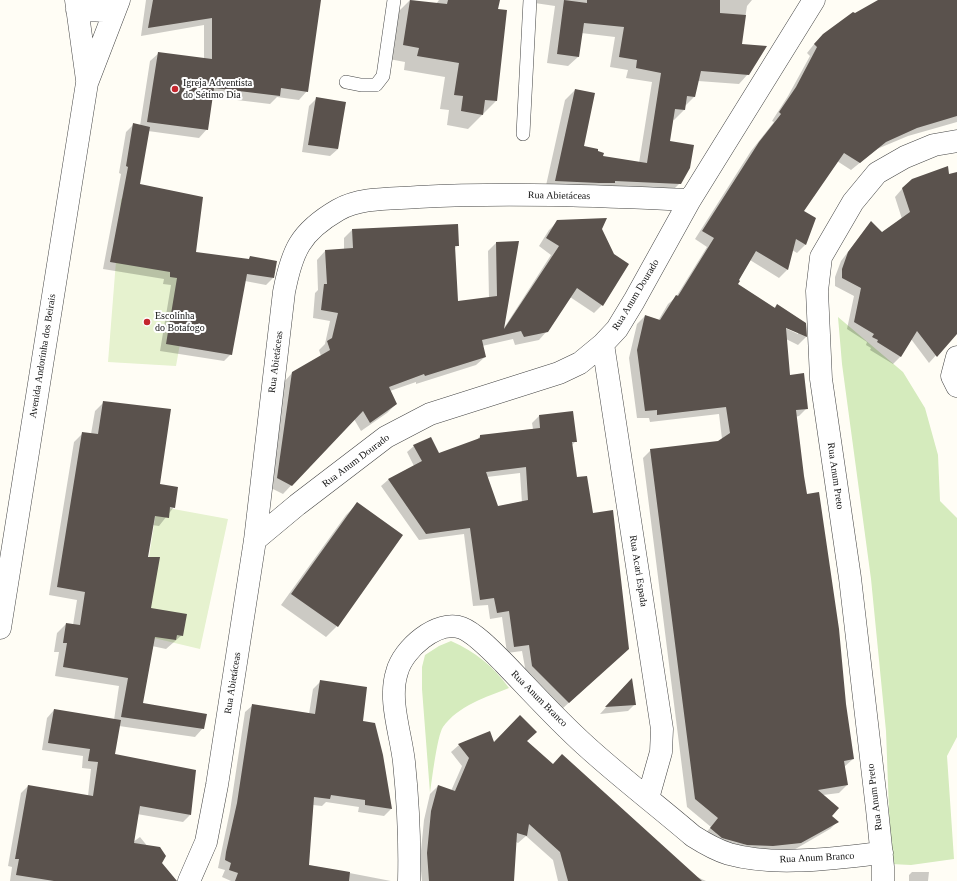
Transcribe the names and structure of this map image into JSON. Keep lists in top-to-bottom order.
{
  "streets": {
    "street": [
      "Rua Abietáceas",
      "Rua Anum Dourado",
      "Avenida Andorinha dos Beirais",
      "Rua Anum Preto",
      "Rua Acari Espada",
      "Rua Anum Branco"
    ]
  },
  "crossings": [
    ["Rua Abietáceas", "Rua Anum Dourado"],
    ["Rua Anum Dourado", "Rua Acari Espada"],
    ["Rua Anum Preto", "Rua Anum Branco"],
    ["Rua Acari Espada", "Rua Anum Branco"]
  ],
  "places": ["Igreja Adventista do Sétimo Dia", "Escolinha do Botafogo"]
}
